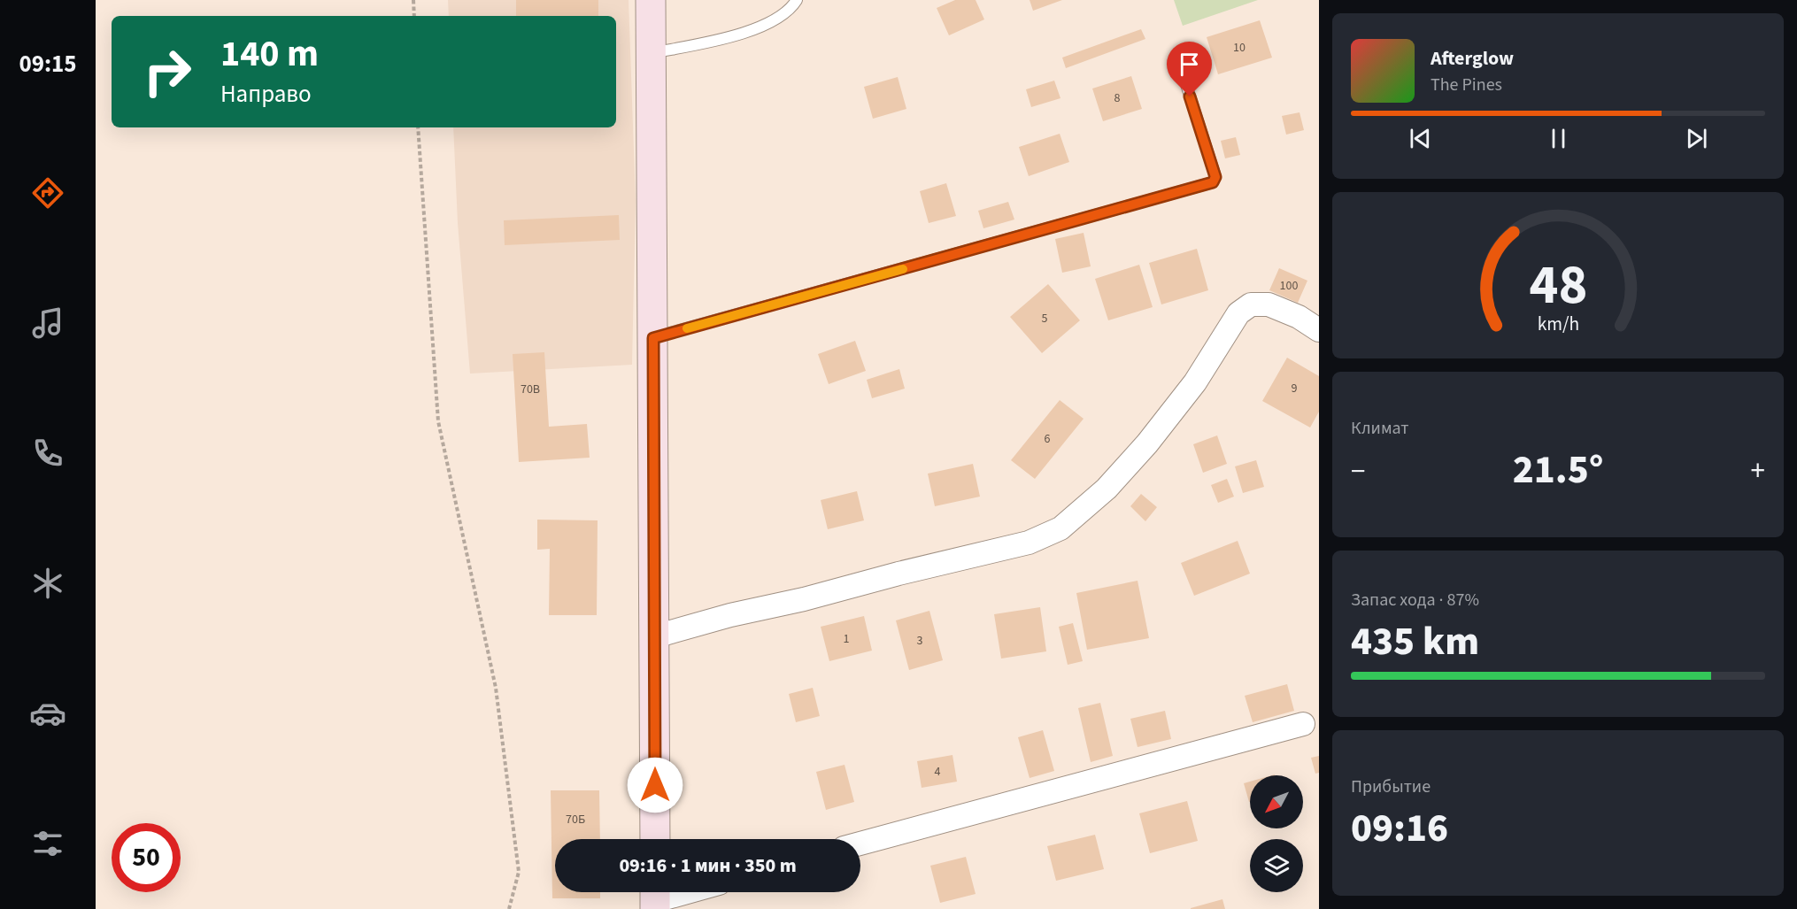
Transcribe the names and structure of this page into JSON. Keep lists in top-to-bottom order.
{
  "house_numbers": [
    "10",
    "8",
    "100",
    "5",
    "9",
    "70В",
    "6",
    "1",
    "3",
    "4",
    "70Б"
  ],
  "north": "bottom left",
  "page": {
    "tabs": "09:15",
    "turn": ["140 m", "Направо"],
    "song": ["Afterglow", "The Pines"],
    "tile": [
      "Климат",
      ["Запас хода · 87%", "435 km"],
      ["Прибытие", "09:16"]
    ],
    "heat": ["−", "21.5°", "+"],
    "limit": "50",
    "trip": "09:16 · 1 мин · 350 m",
    "gauge": ["48", "km/h"]
  }
}
